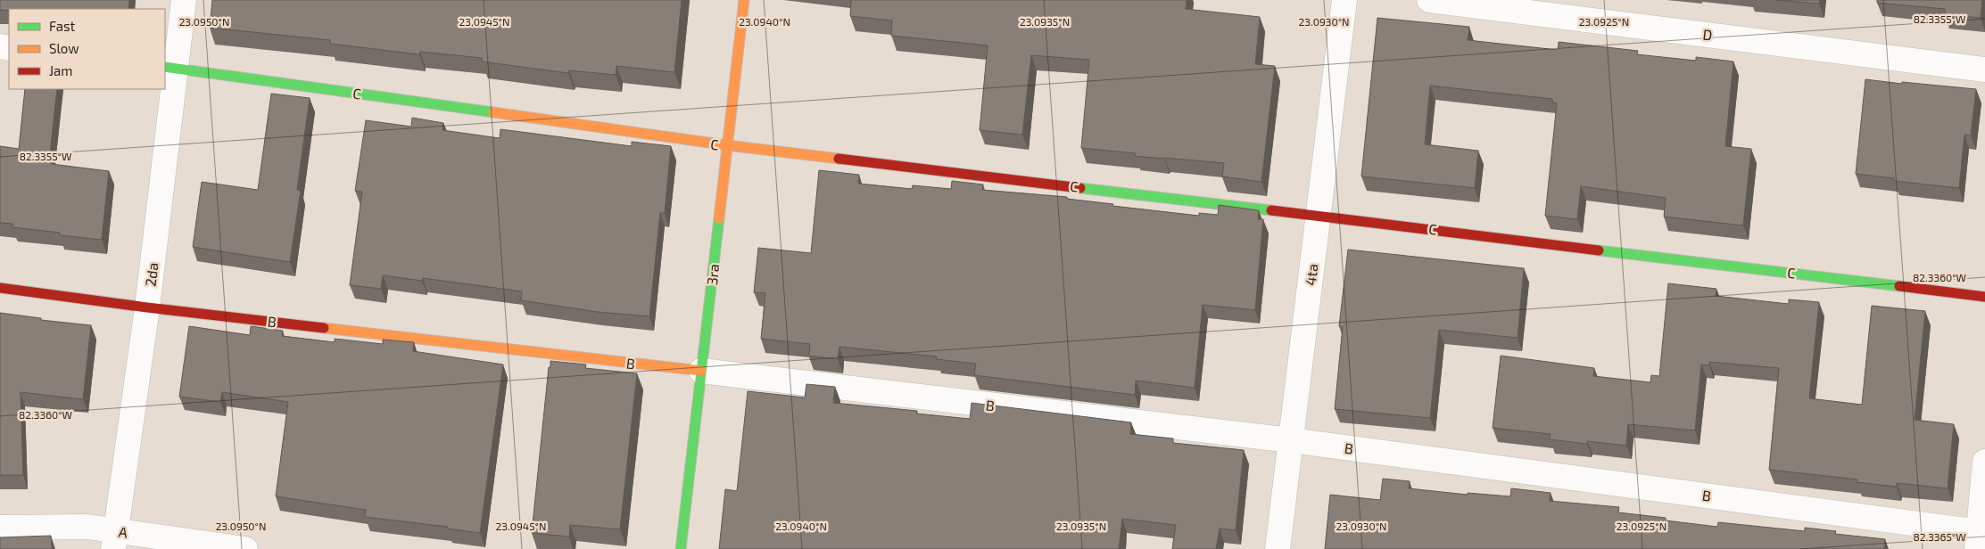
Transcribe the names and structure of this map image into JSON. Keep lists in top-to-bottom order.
{
  "streets": {
    "street": [
      "D",
      "C",
      "2da",
      "3ra",
      "4ta",
      "B",
      "A"
    ]
  },
  "crossings": [
    ["C", "2da"],
    ["C", "3ra"],
    ["C", "4ta"],
    ["2da", "B"],
    ["2da", "A"],
    ["3ra", "B"],
    ["4ta", "B"]
  ],
  "legend": ["Fast", "Slow", "Jam"],
  "coordinates": [
    "82.3355°W",
    "23.0950°N",
    "23.0945°N",
    "23.0940°N",
    "23.0935°N",
    "23.0930°N",
    "23.0925°N",
    "82.3360°W",
    "82.3365°W"
  ]
}
